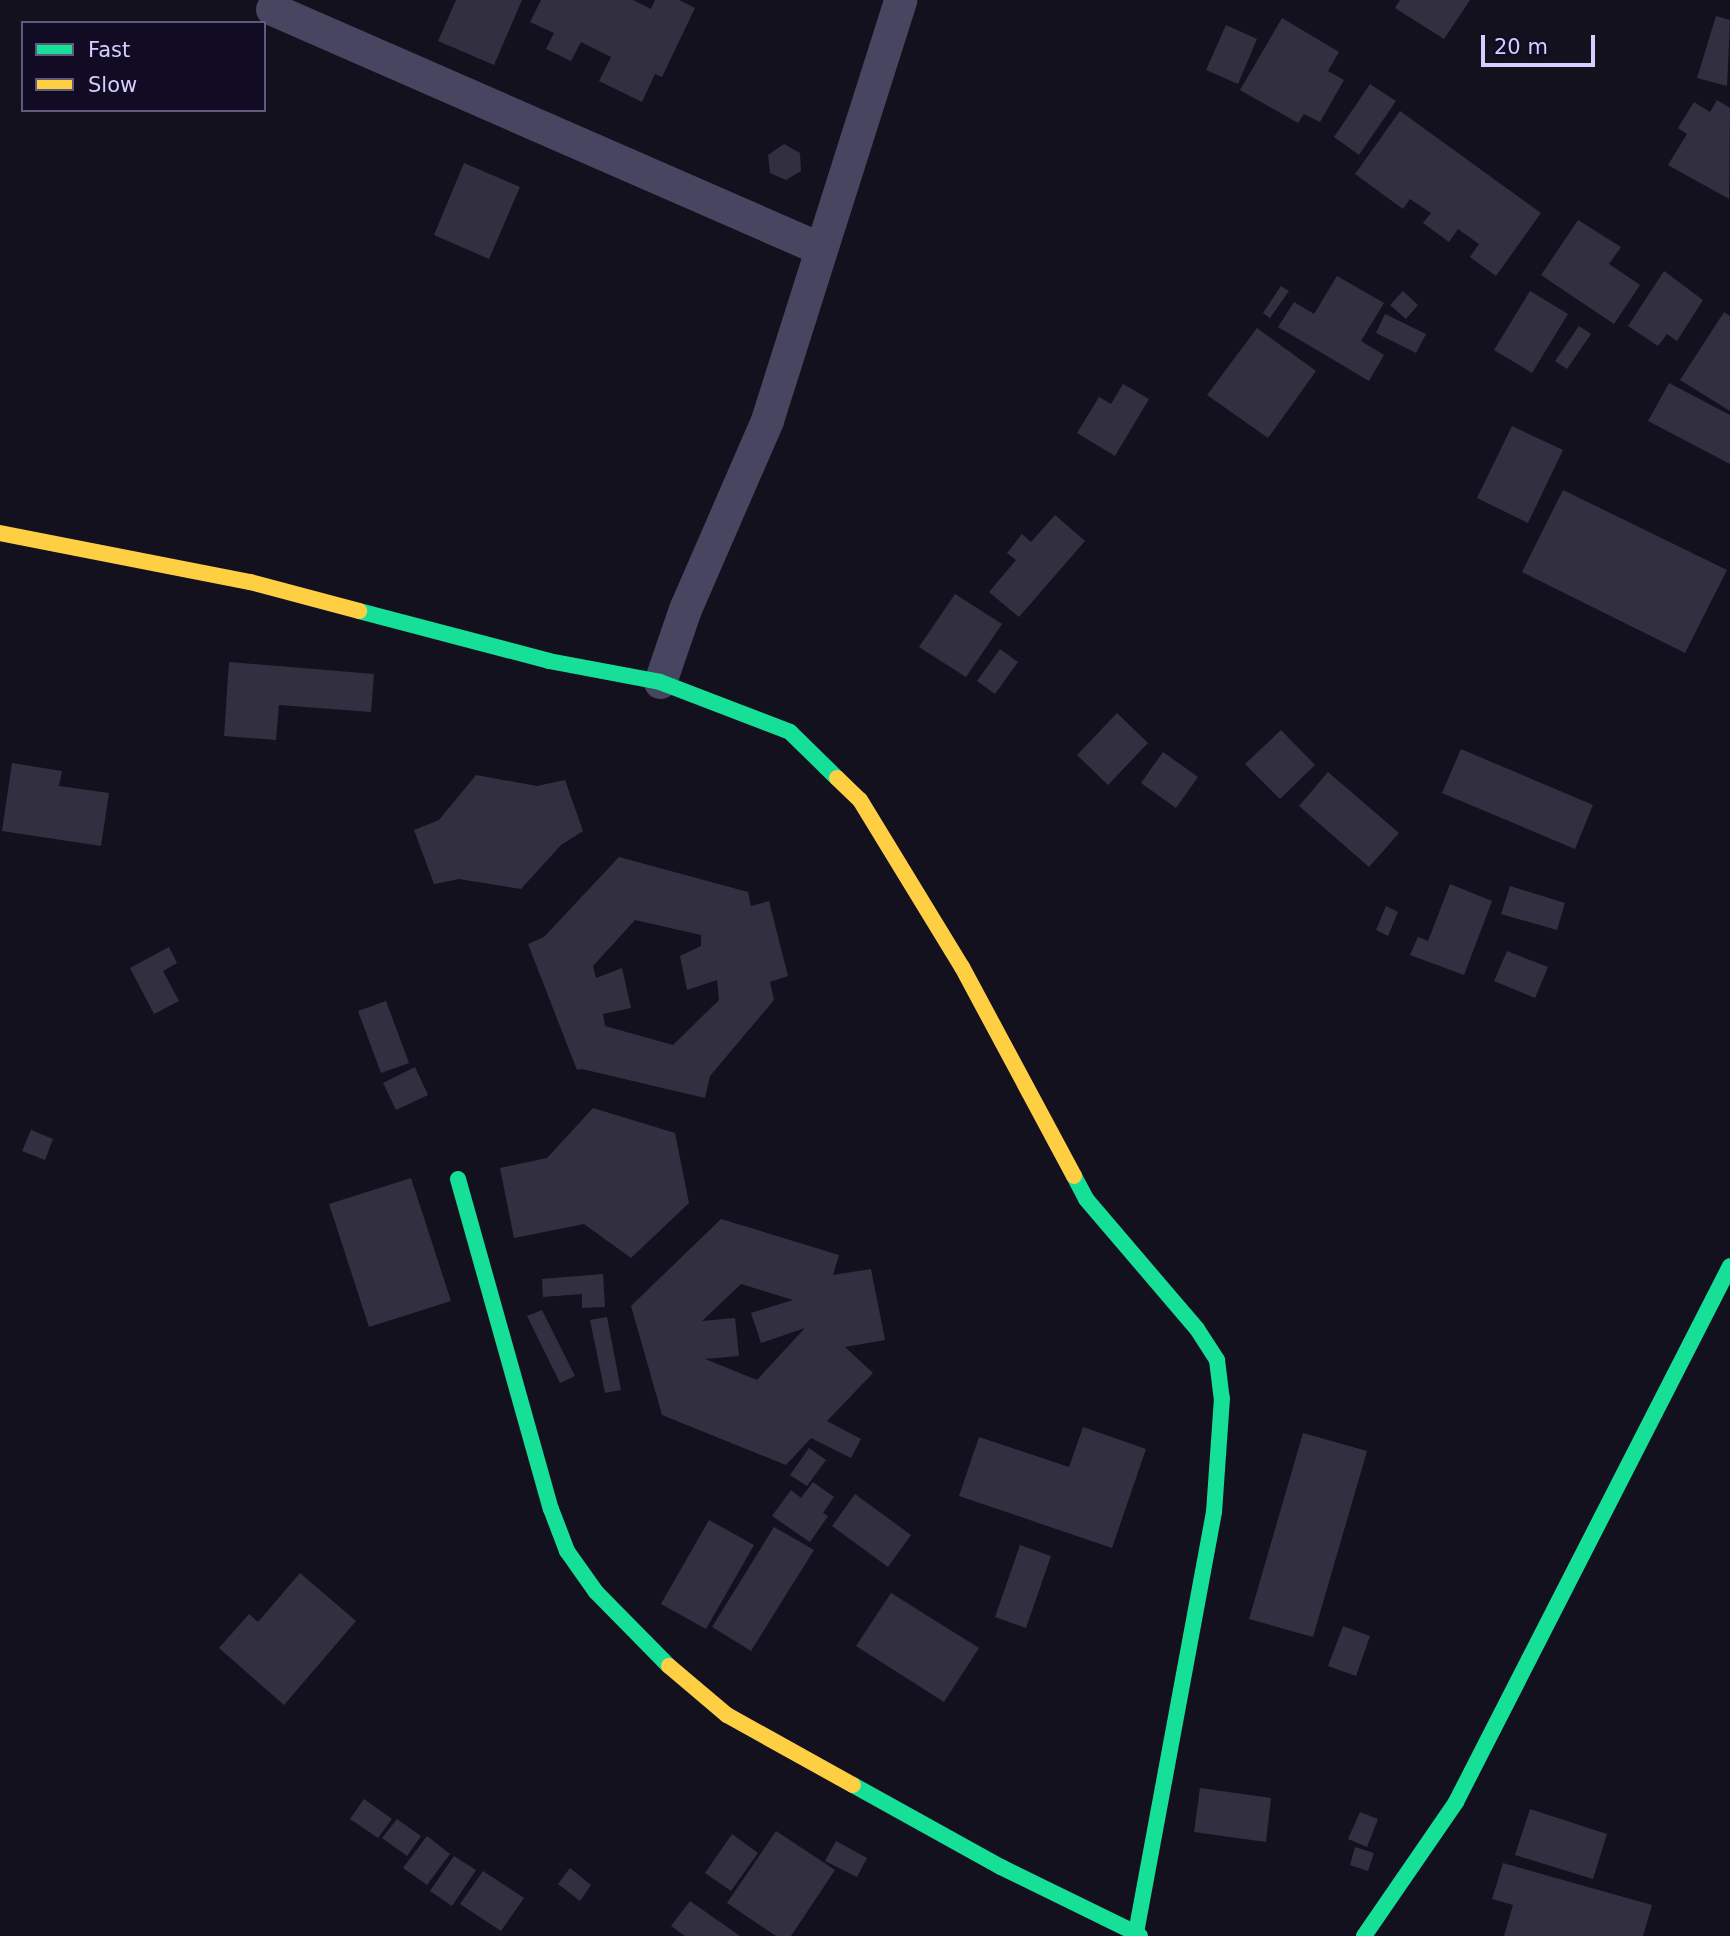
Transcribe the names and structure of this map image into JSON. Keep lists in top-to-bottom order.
{
  "legend": ["Fast", "Slow"],
  "scale_bar": "20 m"
}
